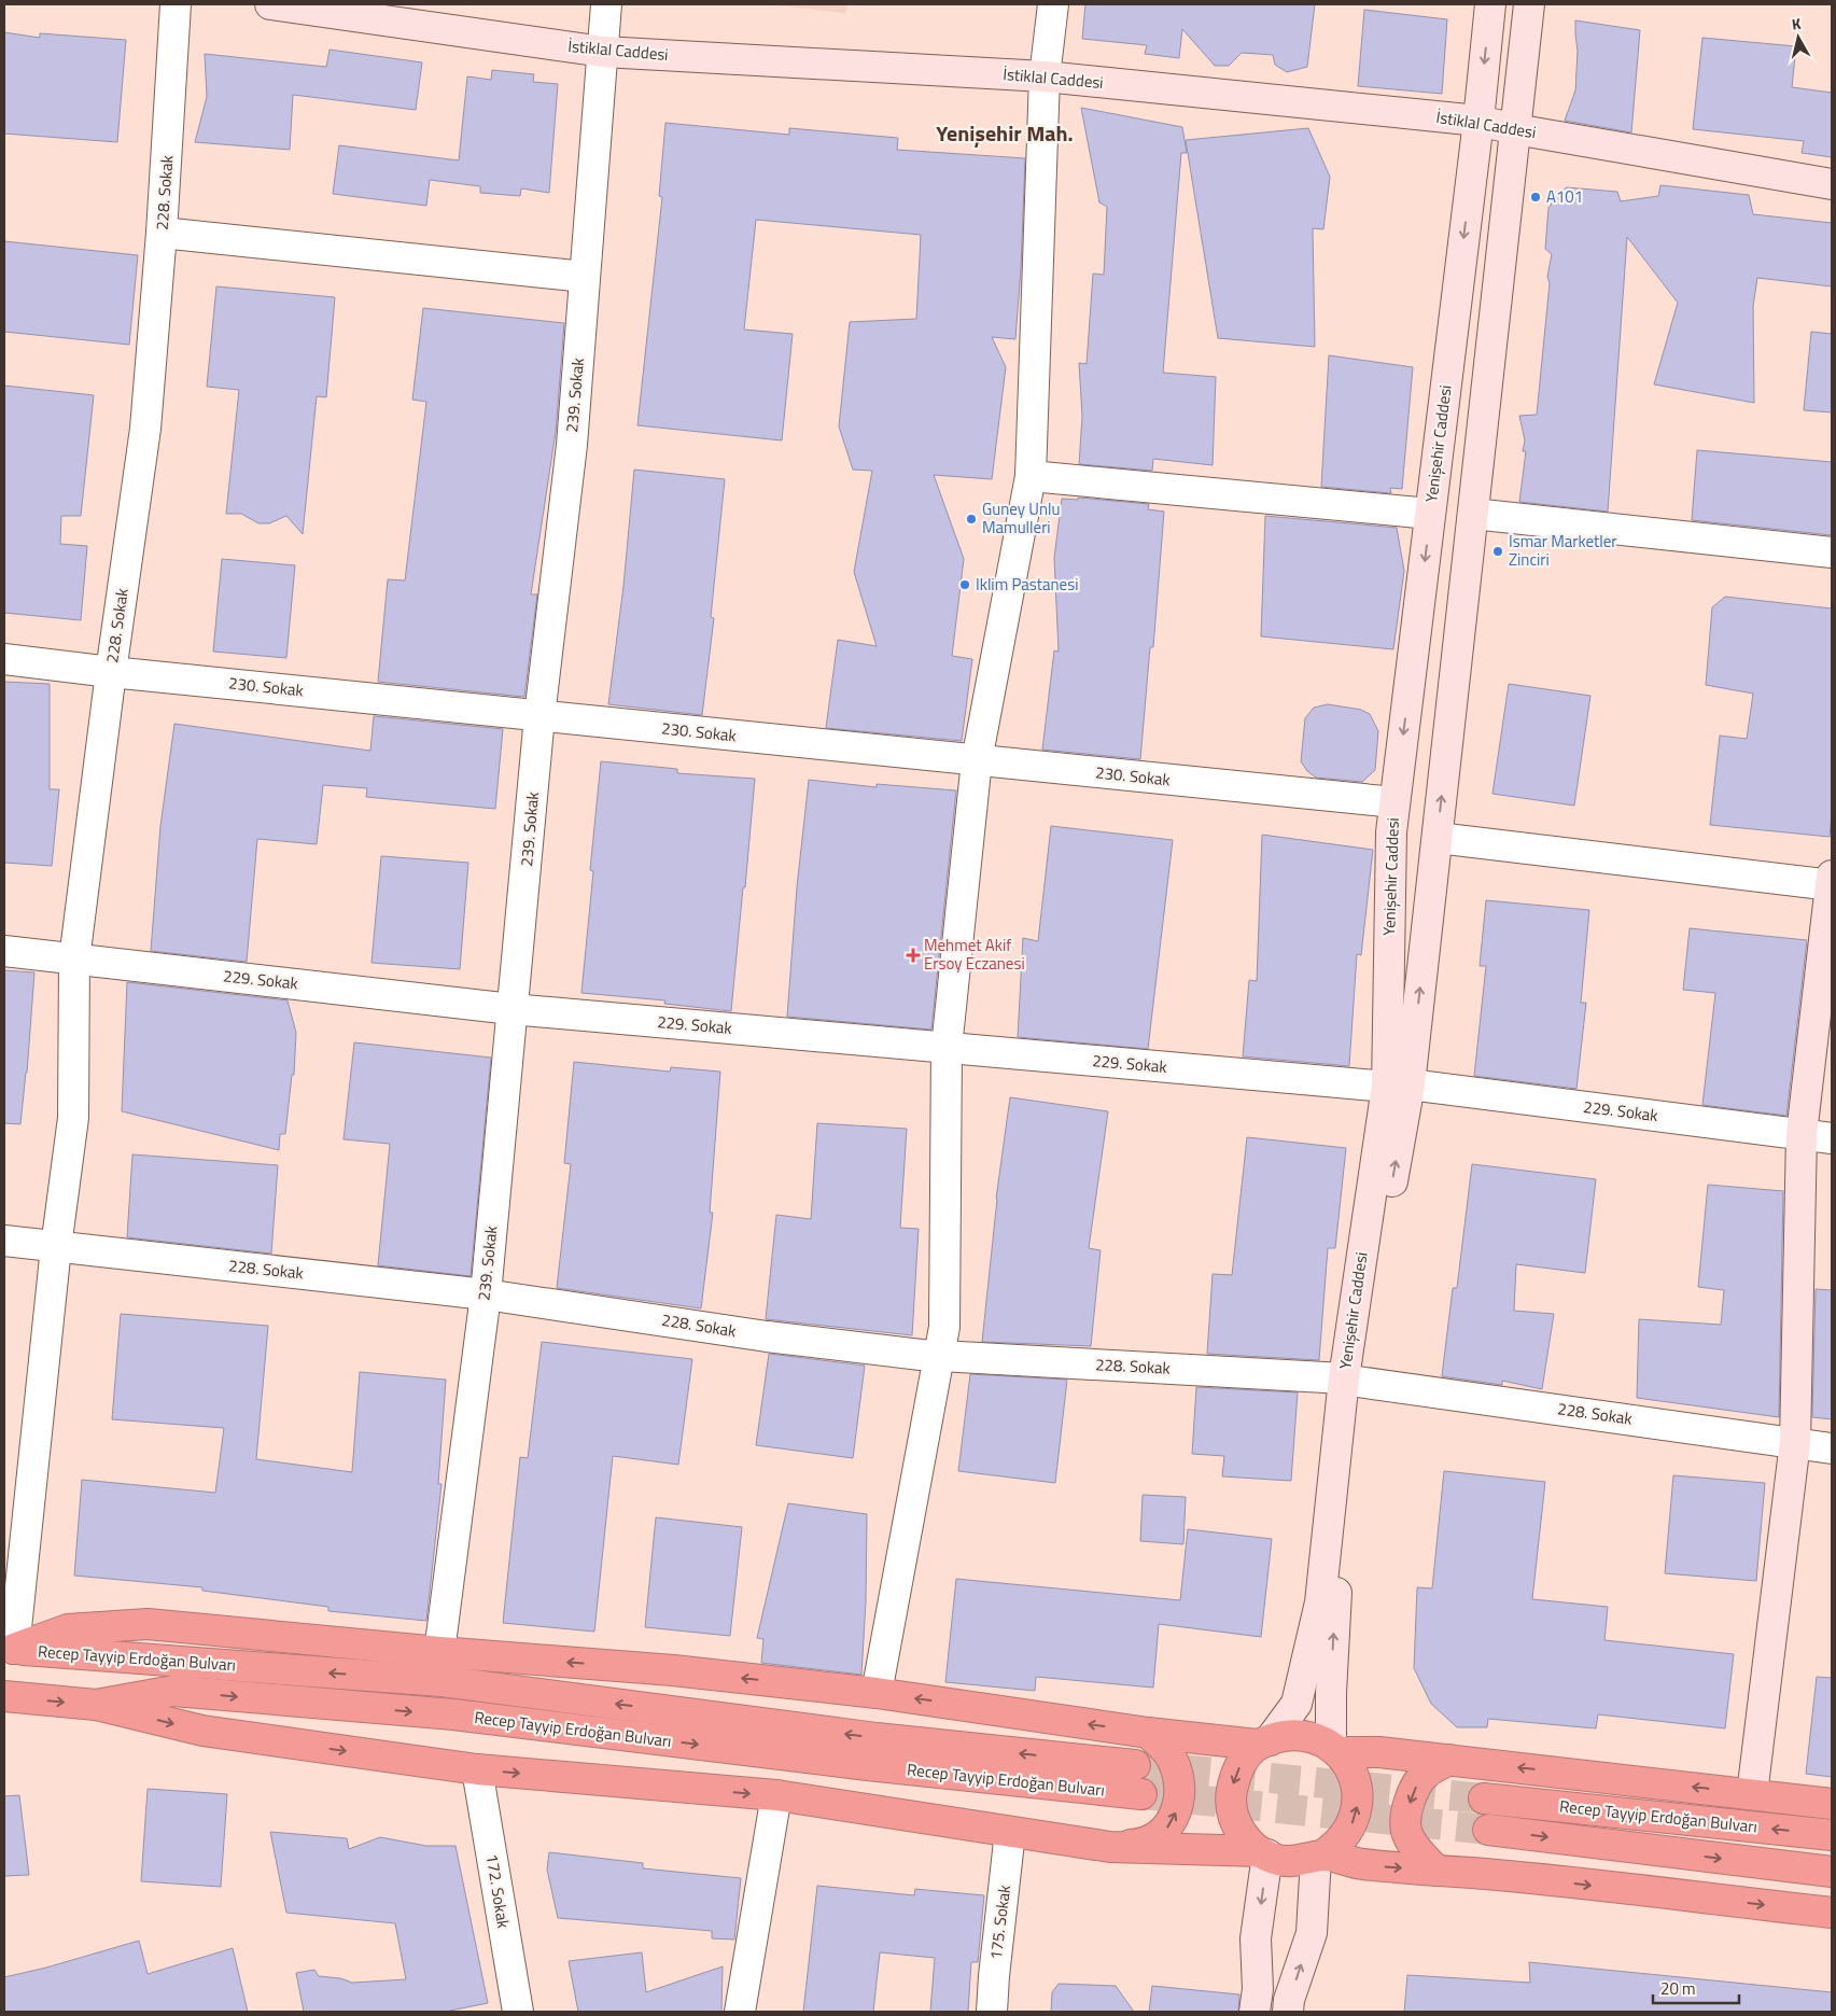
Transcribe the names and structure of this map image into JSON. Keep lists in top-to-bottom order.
{
  "streets": {
    "highway": ["Recep Tayyip Erdoğan Bulvarı"],
    "main road": ["İstiklal Caddesi", "Yenişehir Caddesi"],
    "street": [
      "228. Sokak",
      "239. Sokak",
      "230. Sokak",
      "229. Sokak",
      "172. Sokak",
      "175. Sokak"
    ]
  },
  "crossings": [
    ["İstiklal Caddesi", "239. Sokak"],
    ["İstiklal Caddesi", "Yenişehir Caddesi"],
    ["228. Sokak", "239. Sokak"],
    ["228. Sokak", "Yenişehir Caddesi"],
    ["228. Sokak", "230. Sokak"],
    ["228. Sokak", "229. Sokak"],
    ["228. Sokak", "Recep Tayyip Erdoğan Bulvarı"],
    ["239. Sokak", "230. Sokak"],
    ["239. Sokak", "229. Sokak"],
    ["Yenişehir Caddesi", "230. Sokak"],
    ["Yenişehir Caddesi", "229. Sokak"]
  ],
  "districts": ["Yenişehir Mah."],
  "places": {
    "other": [
      "A101",
      "Guney Unlu Mamulleri",
      "Ismar Marketler Zinciri",
      "Iklim Pastanesi"
    ],
    "health": ["Mehmet Akif Ersoy Eczanesi"]
  },
  "scale_bar": "20 m",
  "north": "top"
}
